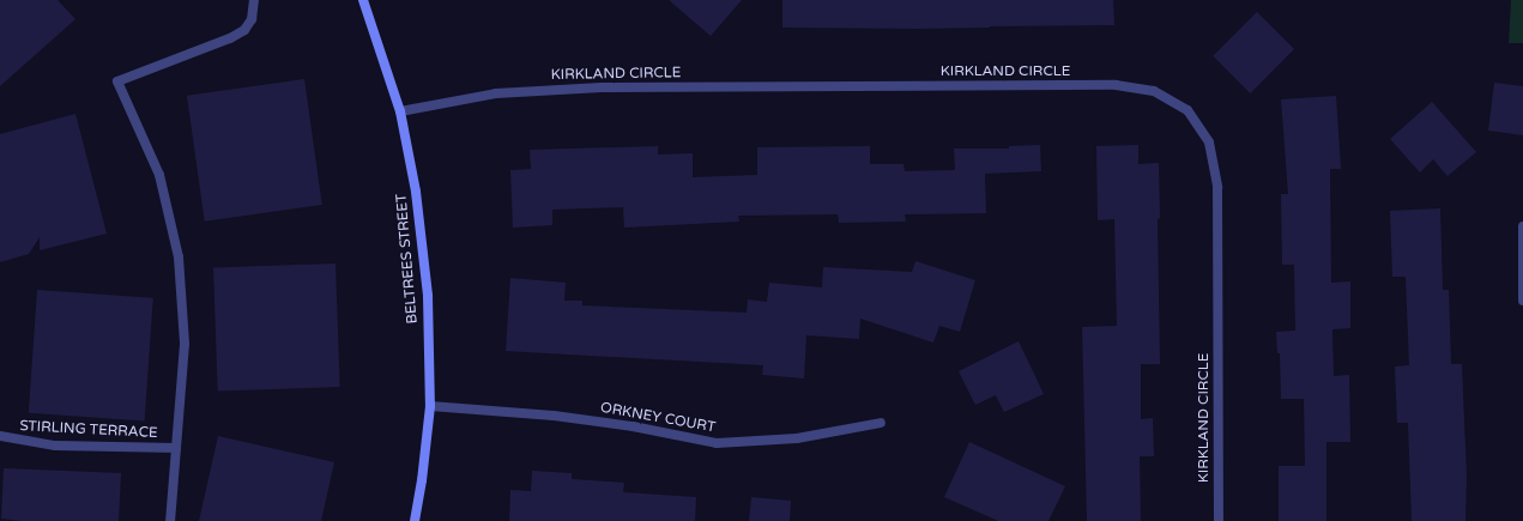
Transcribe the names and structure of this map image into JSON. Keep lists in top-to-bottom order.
{
  "streets": {
    "street": [
      "KIRKLAND CIRCLE",
      "BELTREES STREET",
      "ORKNEY COURT",
      "STIRLING TERRACE"
    ]
  },
  "crossings": [
    ["KIRKLAND CIRCLE", "BELTREES STREET"],
    ["BELTREES STREET", "ORKNEY COURT"]
  ]
}
